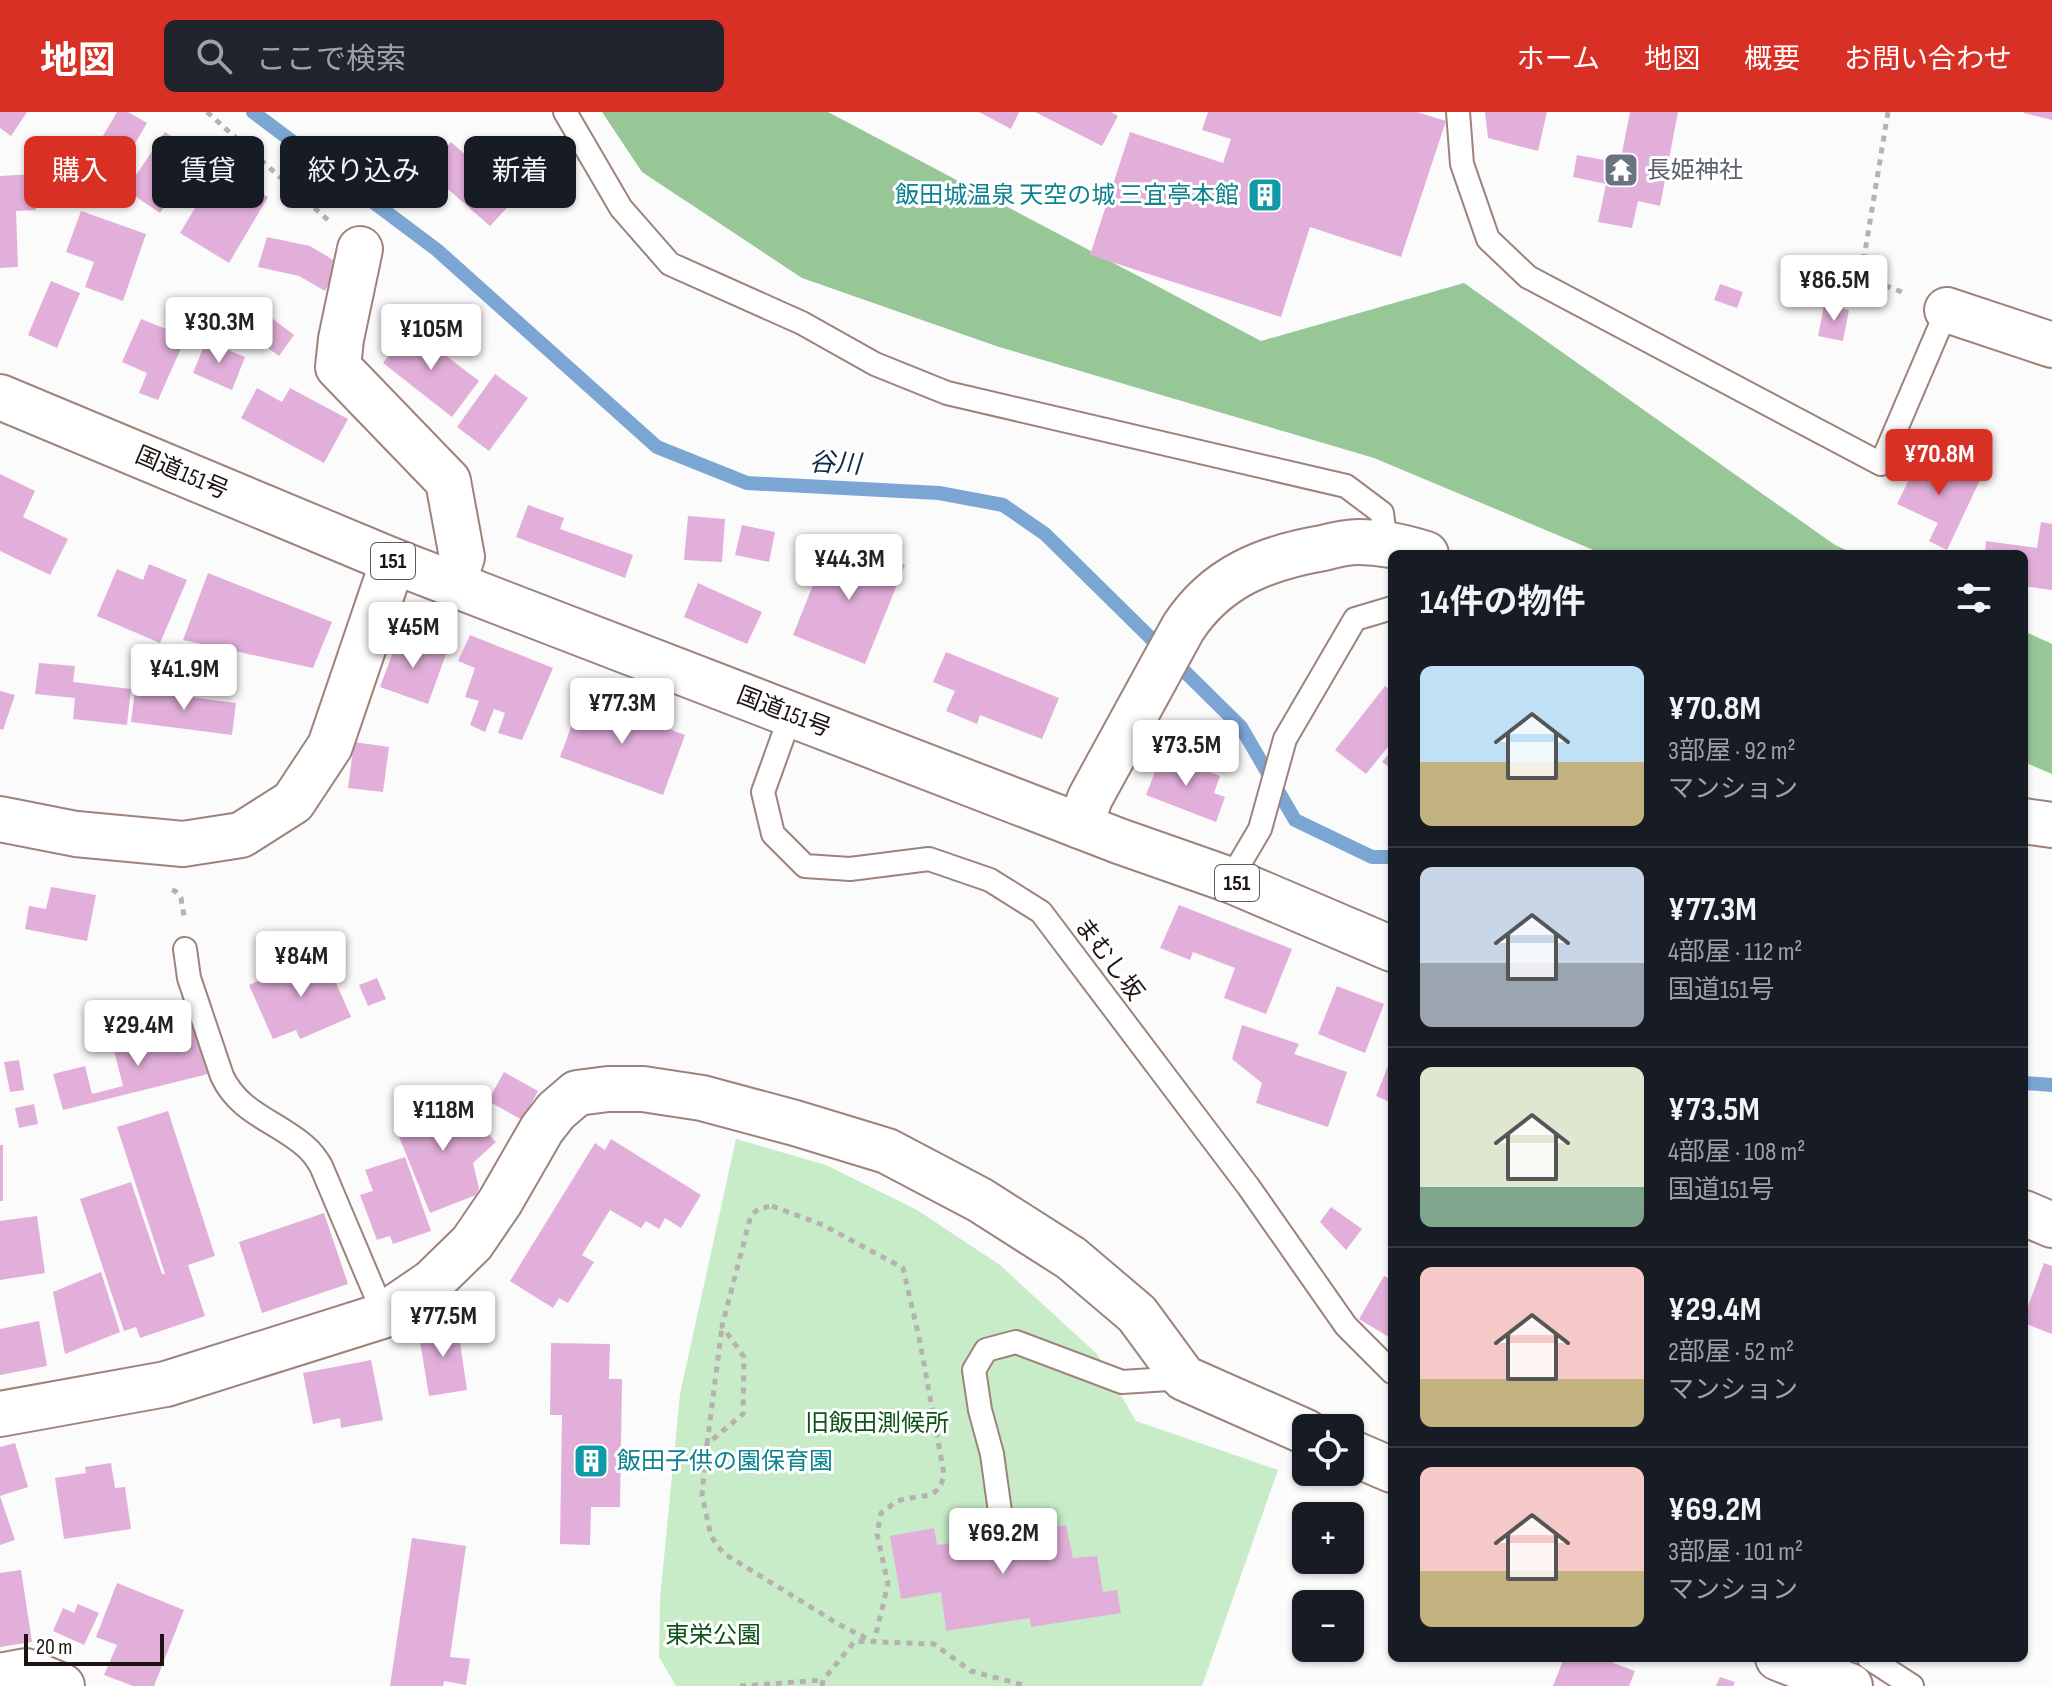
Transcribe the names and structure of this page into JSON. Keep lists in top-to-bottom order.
{
  "streets": {
    "main road": ["国道151号", "151"],
    "lane": ["まむし坂"]
  },
  "crossings": [
    ["国道151号", "まむし坂"]
  ],
  "water": ["谷川"],
  "parks": ["旧飯田測候所", "東栄公園"],
  "places": {
    "temple": ["長姫神社"],
    "building": ["飯田城温泉 天空の城 三宜亭本館", "飯田子供の園保育園"]
  },
  "scale_bar": "20 m",
  "page": {
    "header": "地図",
    "search": "ここで検索",
    "nav": [
      "ホーム",
      "地図",
      "概要",
      "お問い合わせ"
    ],
    "chip": [
      "購入",
      "賃貸",
      "絞り込み",
      "新着"
    ],
    "price": [
      "¥86.5M",
      "¥30.3M",
      "¥105M",
      "¥70.8M",
      "¥44.3M",
      "¥45M",
      "¥41.9M",
      "¥77.3M",
      "¥73.5M",
      "¥84M",
      "¥29.4M",
      "¥118M",
      "¥77.5M",
      "¥69.2M"
    ],
    "heading": "14件の物件",
    "list": [
      {
        "name": "¥70.8M",
        "note": "3部屋 · 92 m² · マンション"
      },
      {
        "name": "¥77.3M",
        "note": "4部屋 · 112 m² · 国道151号"
      },
      {
        "name": "¥73.5M",
        "note": "4部屋 · 108 m² · 国道151号"
      },
      {
        "name": "¥29.4M",
        "note": "2部屋 · 52 m² · マンション"
      },
      {
        "name": "¥69.2M",
        "note": "3部屋 · 101 m² · マンション"
      }
    ],
    "map_buttons": ["+", "−"],
    "scale": "20 m"
  }
}
